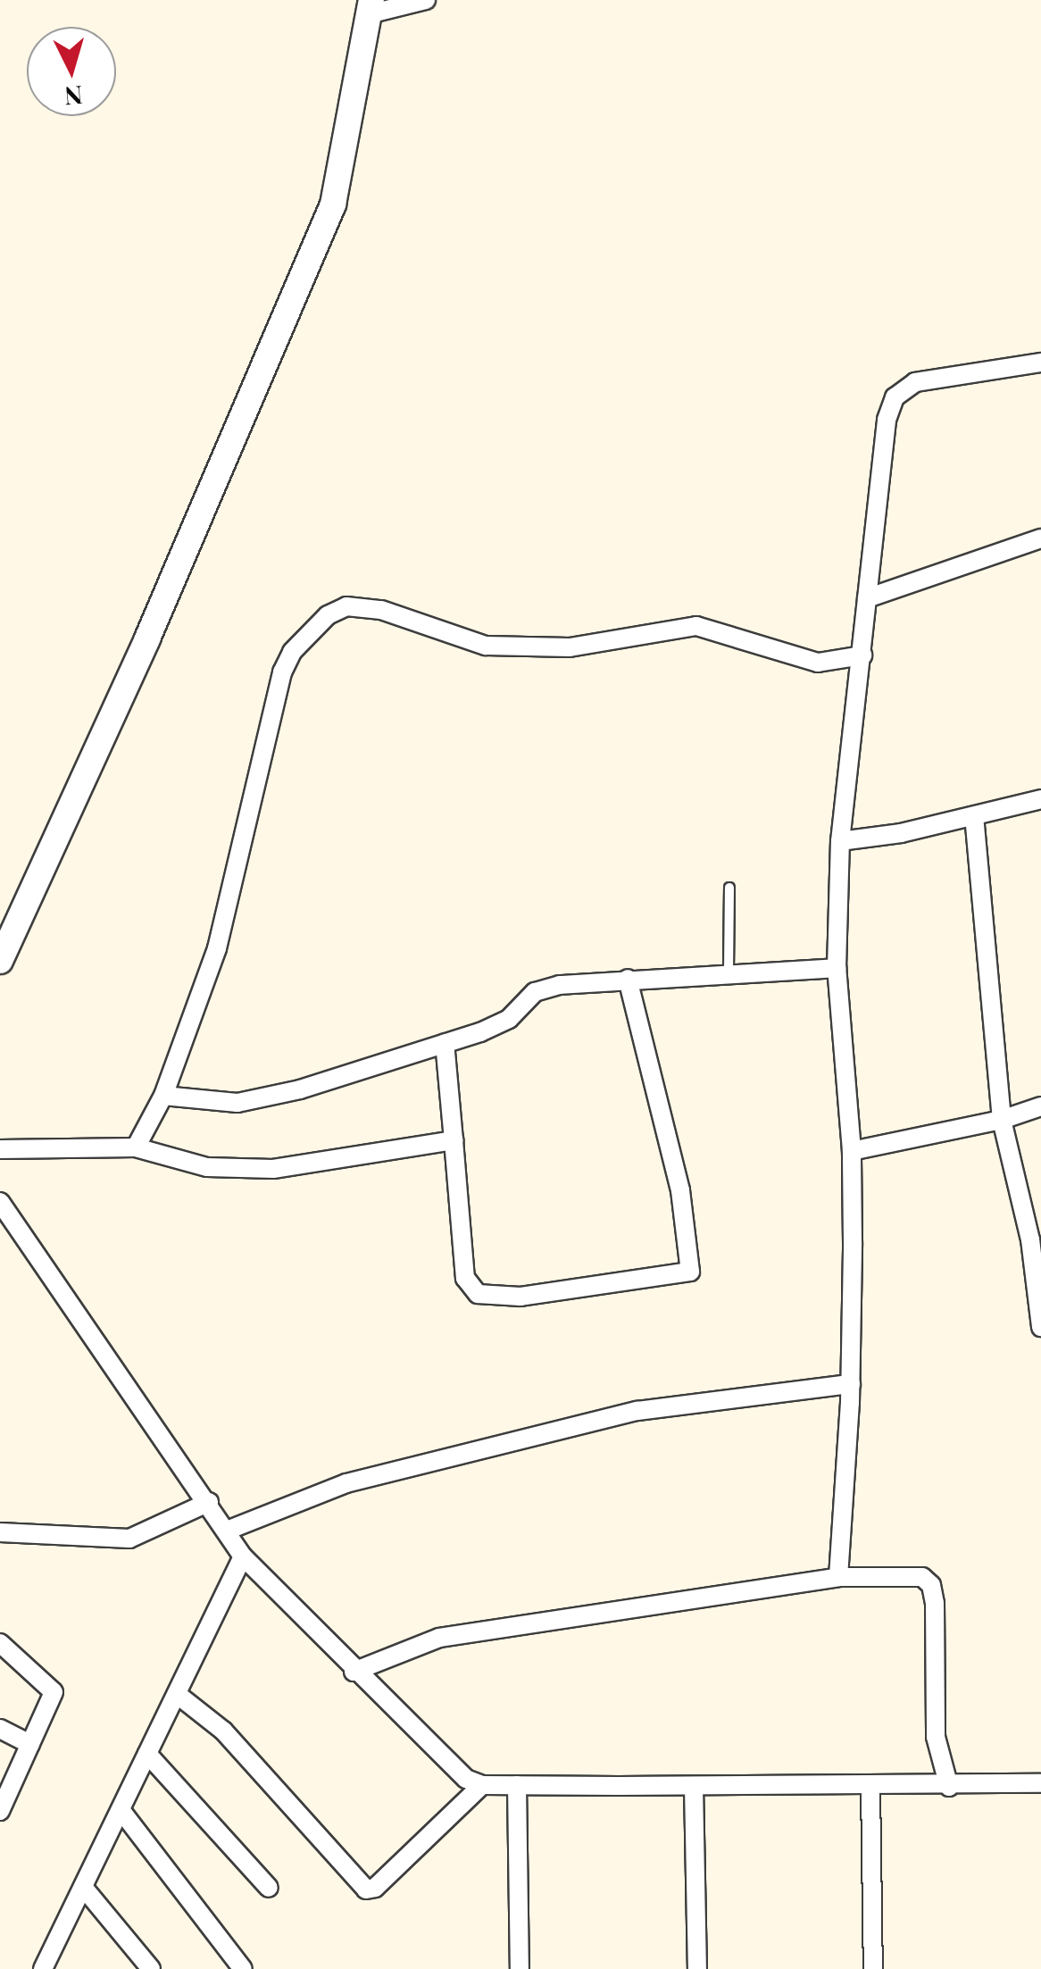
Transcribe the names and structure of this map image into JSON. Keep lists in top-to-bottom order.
{
  "north": "bottom"
}
